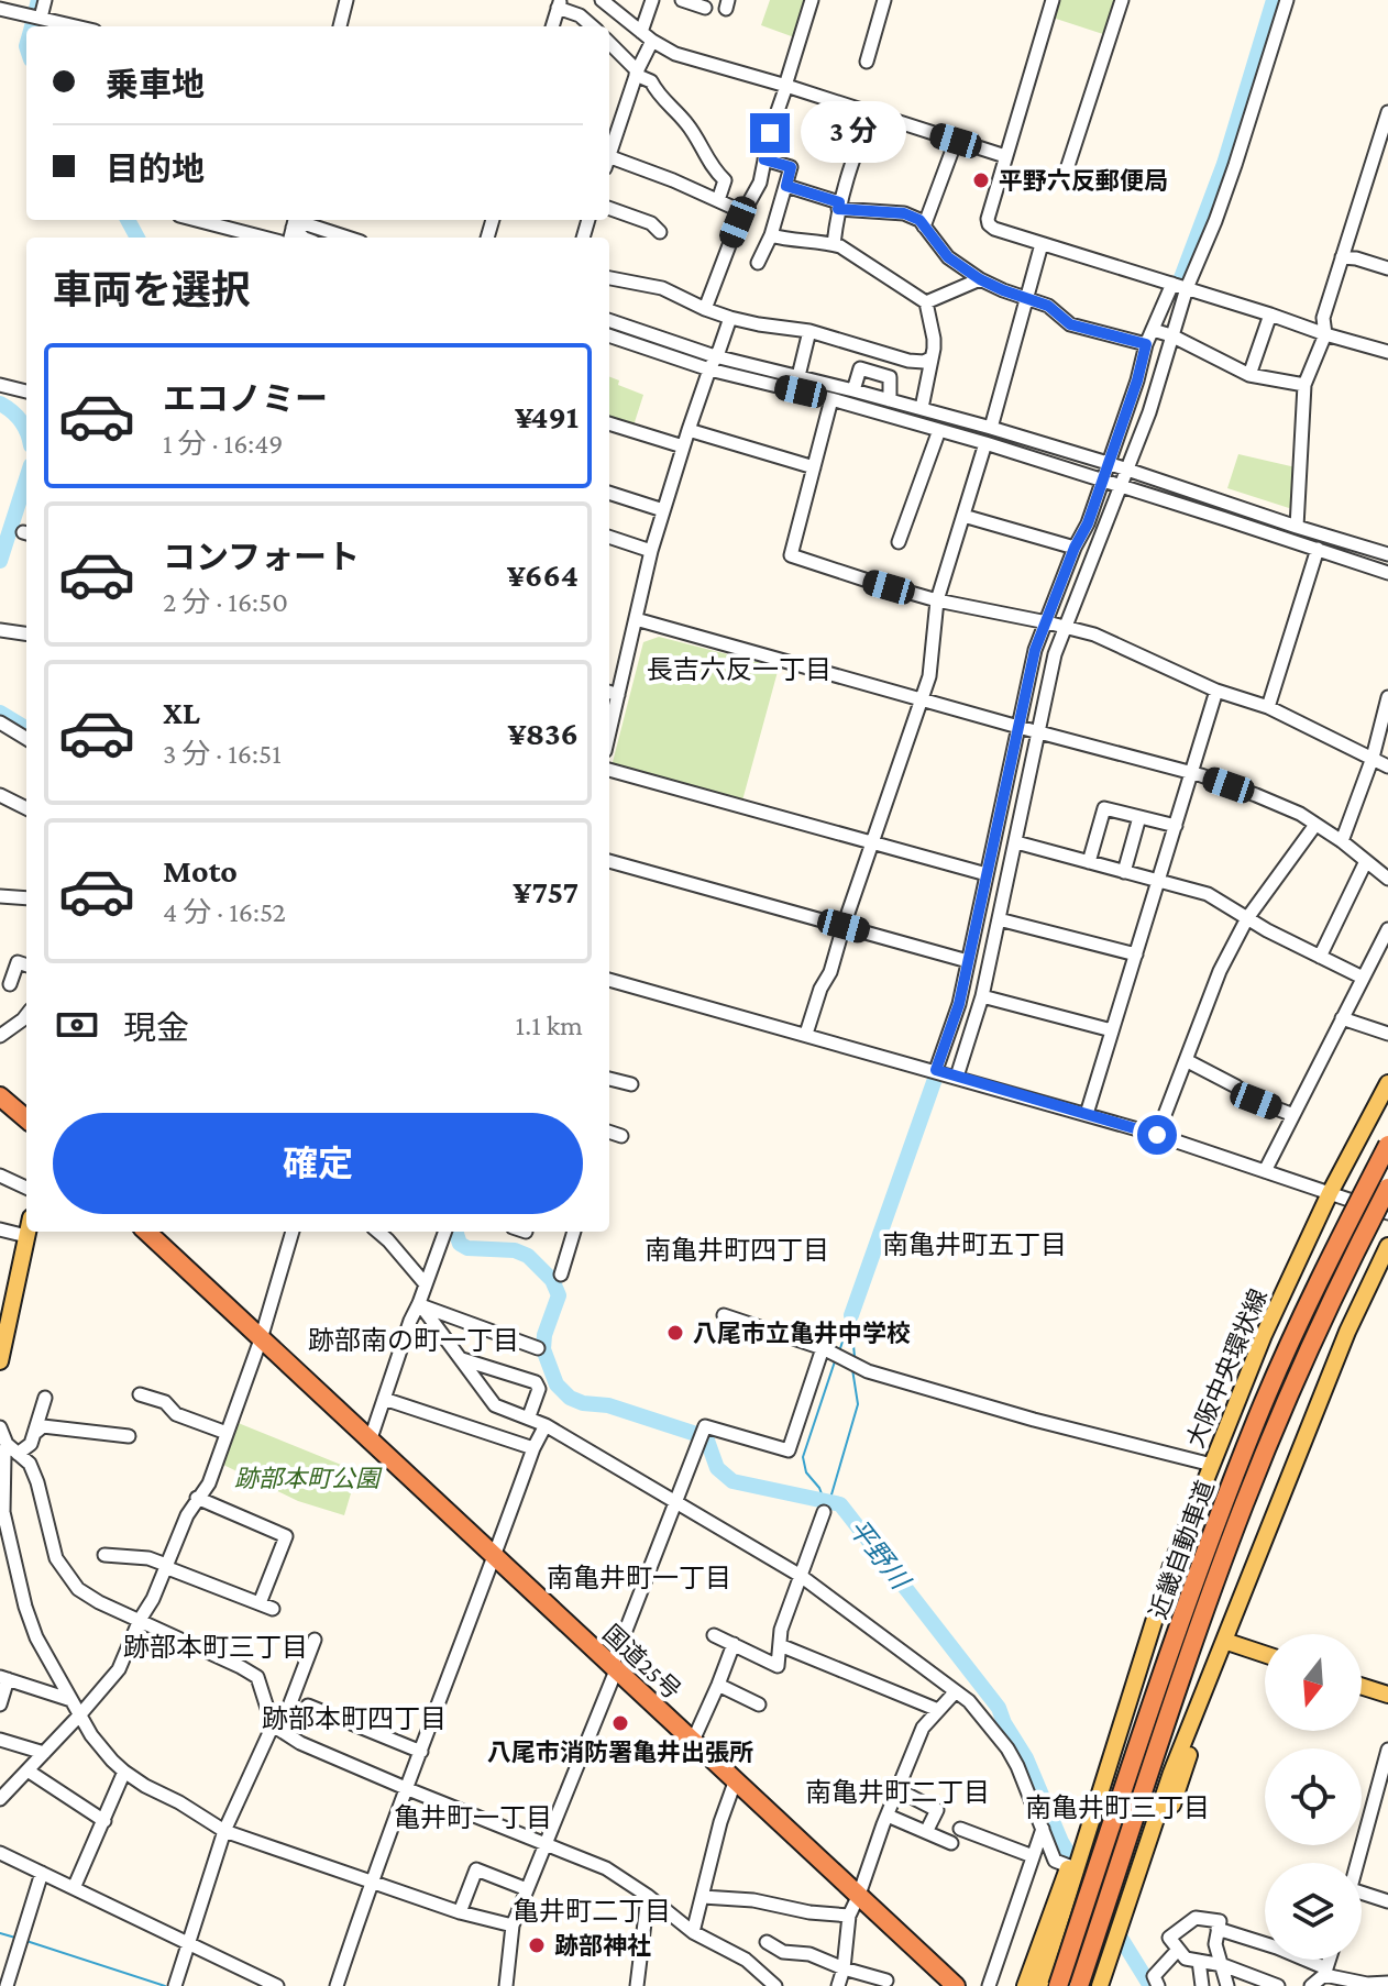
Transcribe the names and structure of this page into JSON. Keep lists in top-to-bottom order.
{
  "streets": {
    "highway": ["近畿自動車道", "国道25号"],
    "main road": ["大阪中央環状線"]
  },
  "districts": [
    "長吉六反一丁目",
    "南亀井町五丁目",
    "南亀井町四丁目",
    "跡部南の町一丁目",
    "南亀井町一丁目",
    "跡部本町三丁目",
    "跡部本町四丁目",
    "南亀井町二丁目",
    "南亀井町三丁目",
    "亀井町一丁目",
    "亀井町二丁目"
  ],
  "water": ["平野川"],
  "parks": ["跡部本町公園"],
  "places": [
    "平野六反郵便局",
    "八尾市立亀井中学校",
    "八尾市消防署亀井出張所",
    "跡部神社"
  ],
  "north": "bottom",
  "page": {
    "banner": ["乗車地", "目的地"],
    "bubble": "3 分",
    "heading": "車両を選択",
    "list": [
      {
        "name": "エコノミー",
        "note": "1 分 · 16:49",
        "value": "¥491"
      },
      {
        "name": "コンフォート",
        "note": "2 分 · 16:50",
        "value": "¥664"
      },
      {
        "name": "XL",
        "note": "3 分 · 16:51",
        "value": "¥836"
      },
      {
        "name": "Moto",
        "note": "4 分 · 16:52",
        "value": "¥757"
      }
    ],
    "pay": ["現金", "1.1 km"],
    "buttons": "確定"
  }
}
